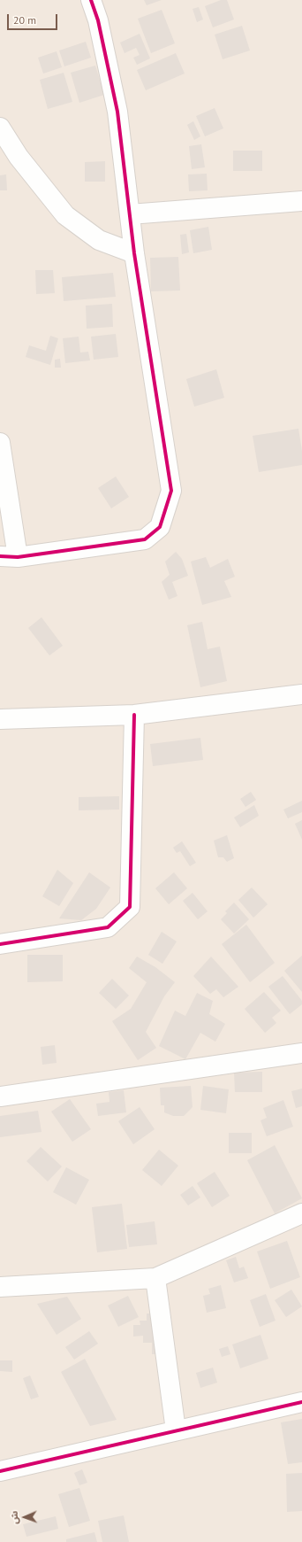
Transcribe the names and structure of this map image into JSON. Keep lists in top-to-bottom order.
{
  "scale_bar": "20 m",
  "north": "left"
}
